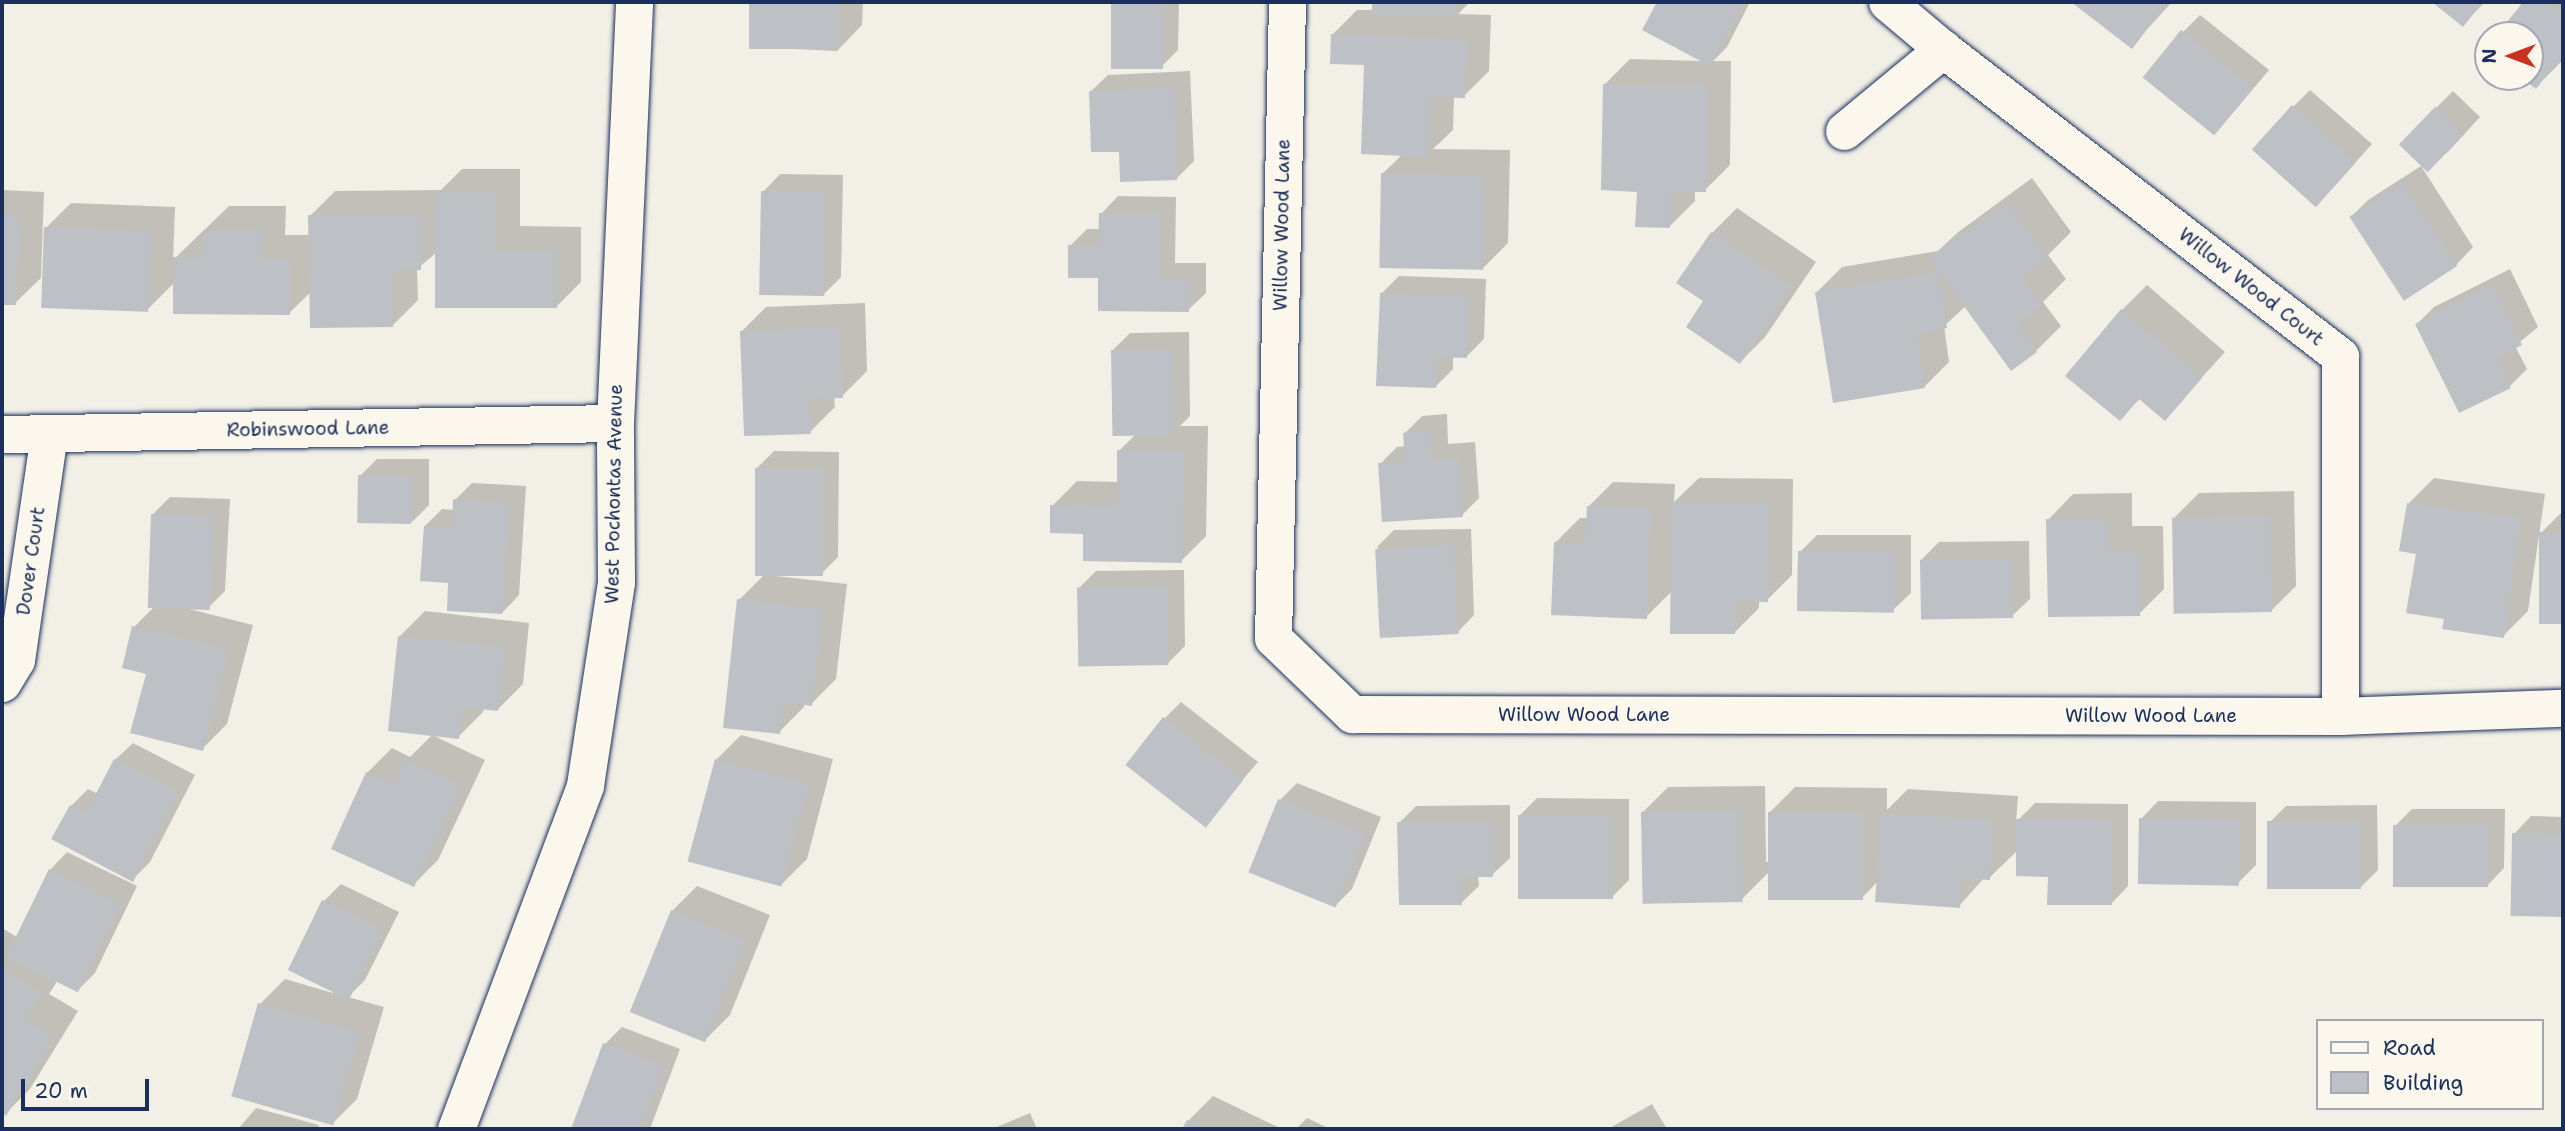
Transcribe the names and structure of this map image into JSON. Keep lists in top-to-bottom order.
{
  "streets": {
    "street": [
      "Willow Wood Lane",
      "Willow Wood Court",
      "Robinswood Lane",
      "West Pochontas Avenue",
      "Dover Court"
    ]
  },
  "crossings": [
    ["Willow Wood Lane", "Willow Wood Court"],
    ["Robinswood Lane", "West Pochontas Avenue"],
    ["Robinswood Lane", "Dover Court"]
  ],
  "legend": ["Road", "Building"],
  "scale_bar": "20 m",
  "north": "left"
}
